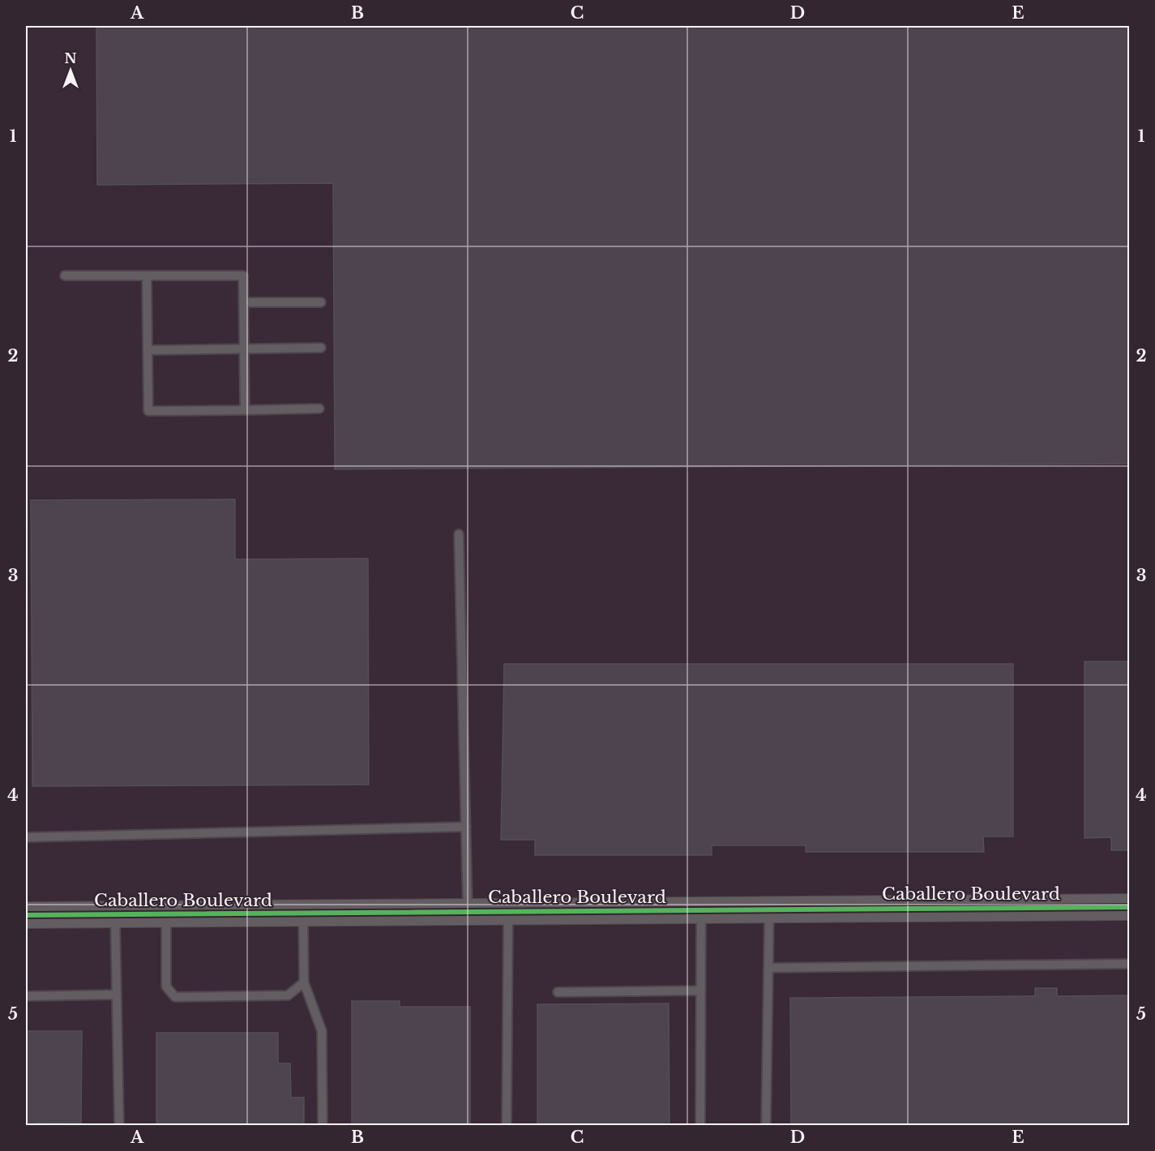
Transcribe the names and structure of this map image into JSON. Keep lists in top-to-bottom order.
{
  "streets": {
    "street": ["Caballero Boulevard"]
  },
  "north": "top",
  "grid": {
    "columns": [
      "A",
      "B",
      "C",
      "D",
      "E"
    ],
    "rows": [
      "1",
      "2",
      "3",
      "4",
      "5"
    ]
  }
}
